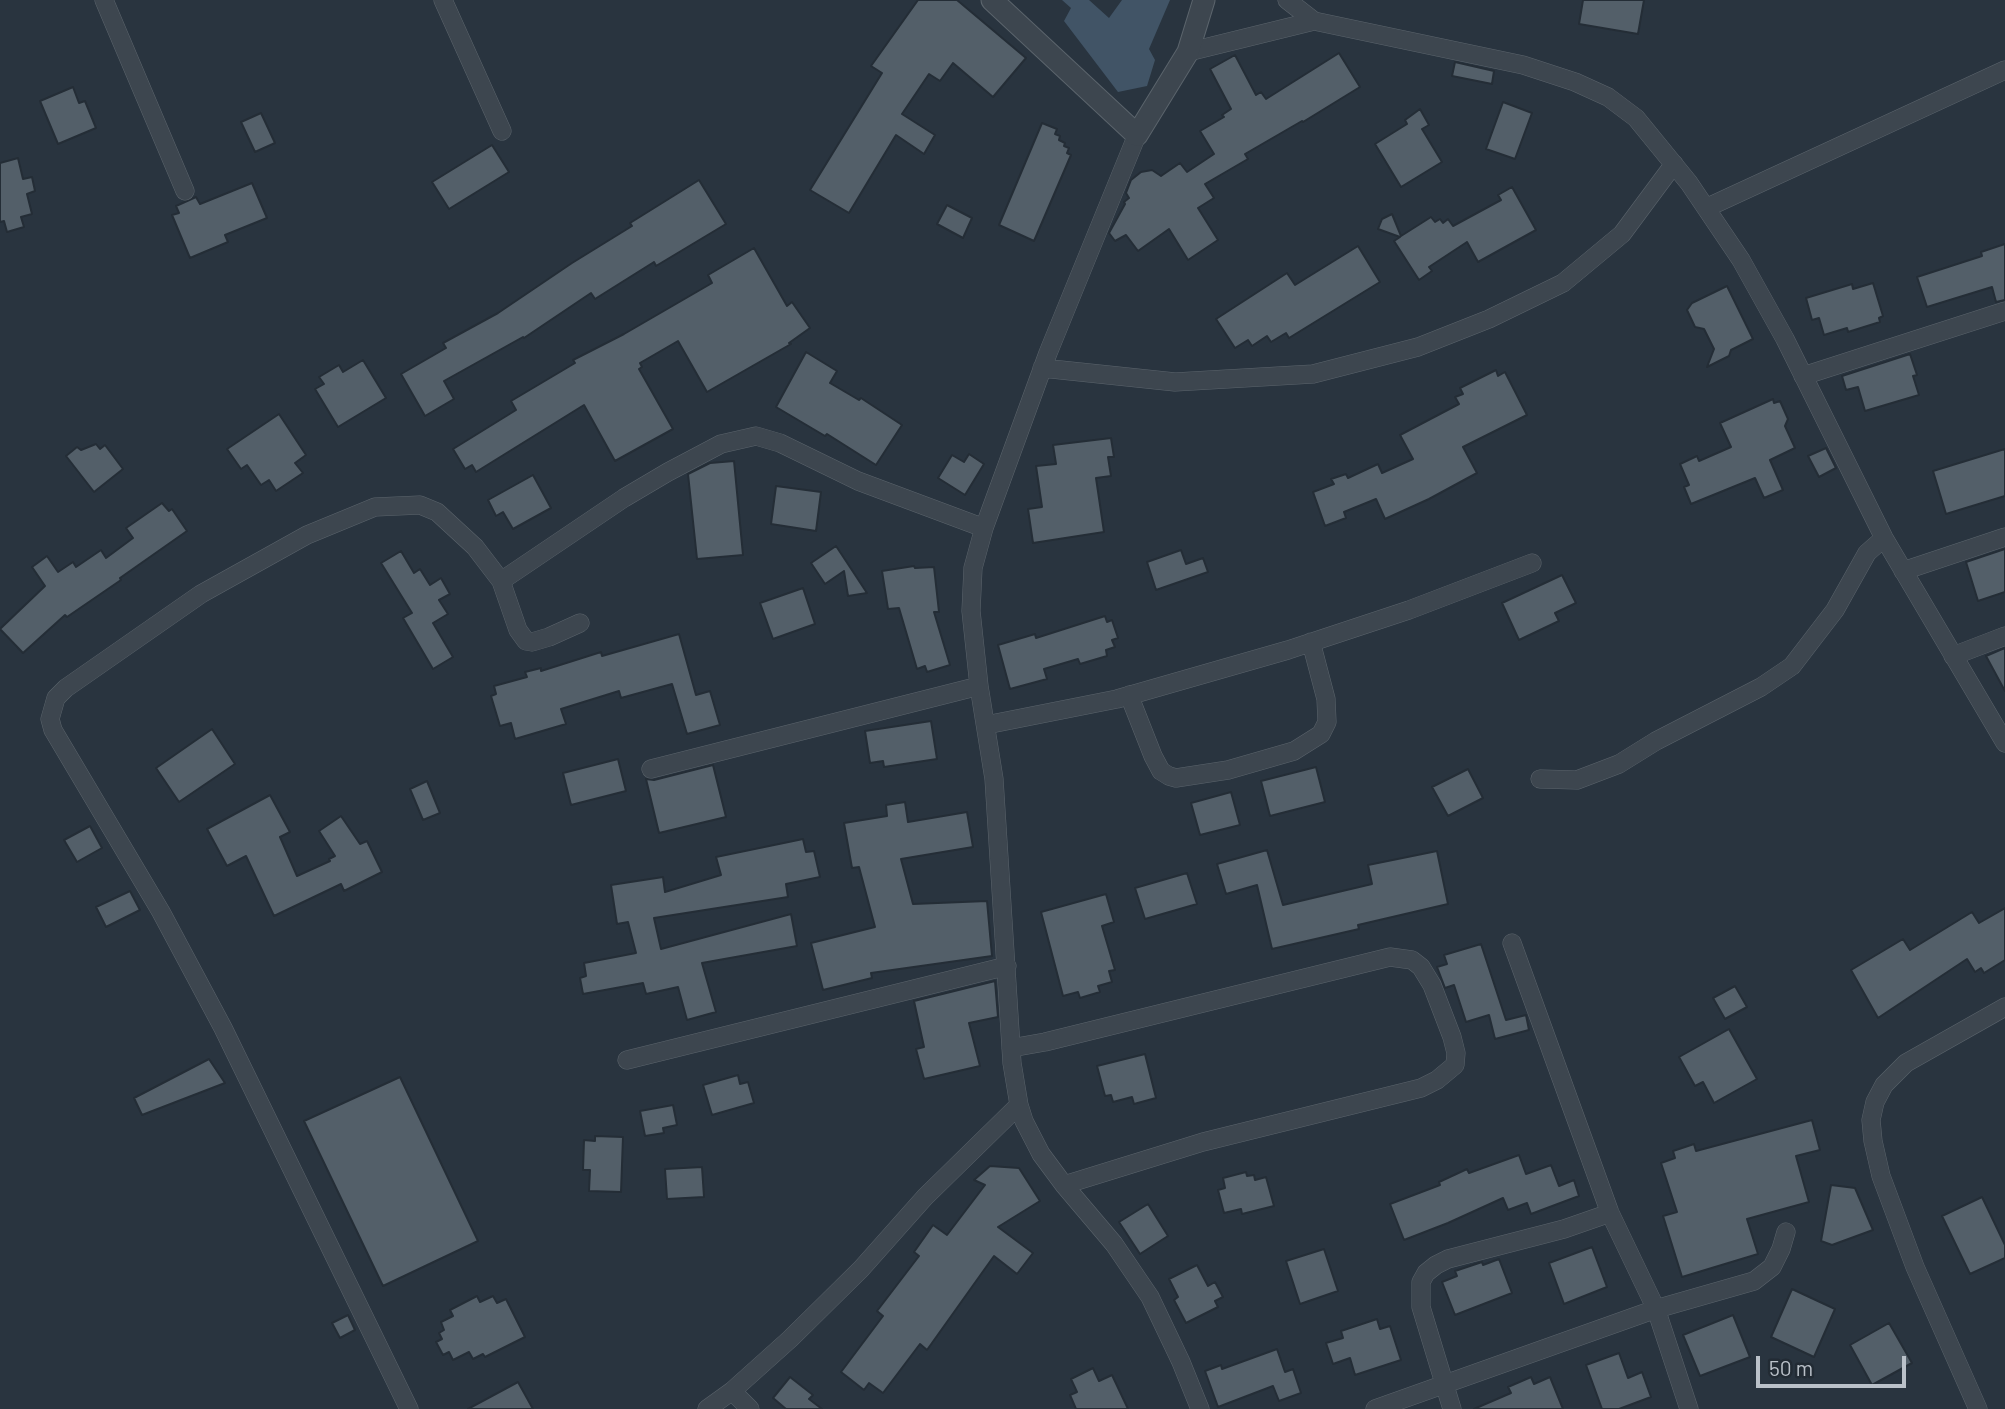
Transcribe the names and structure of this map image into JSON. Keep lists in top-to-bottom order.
{
  "scale_bar": "50 m"
}
